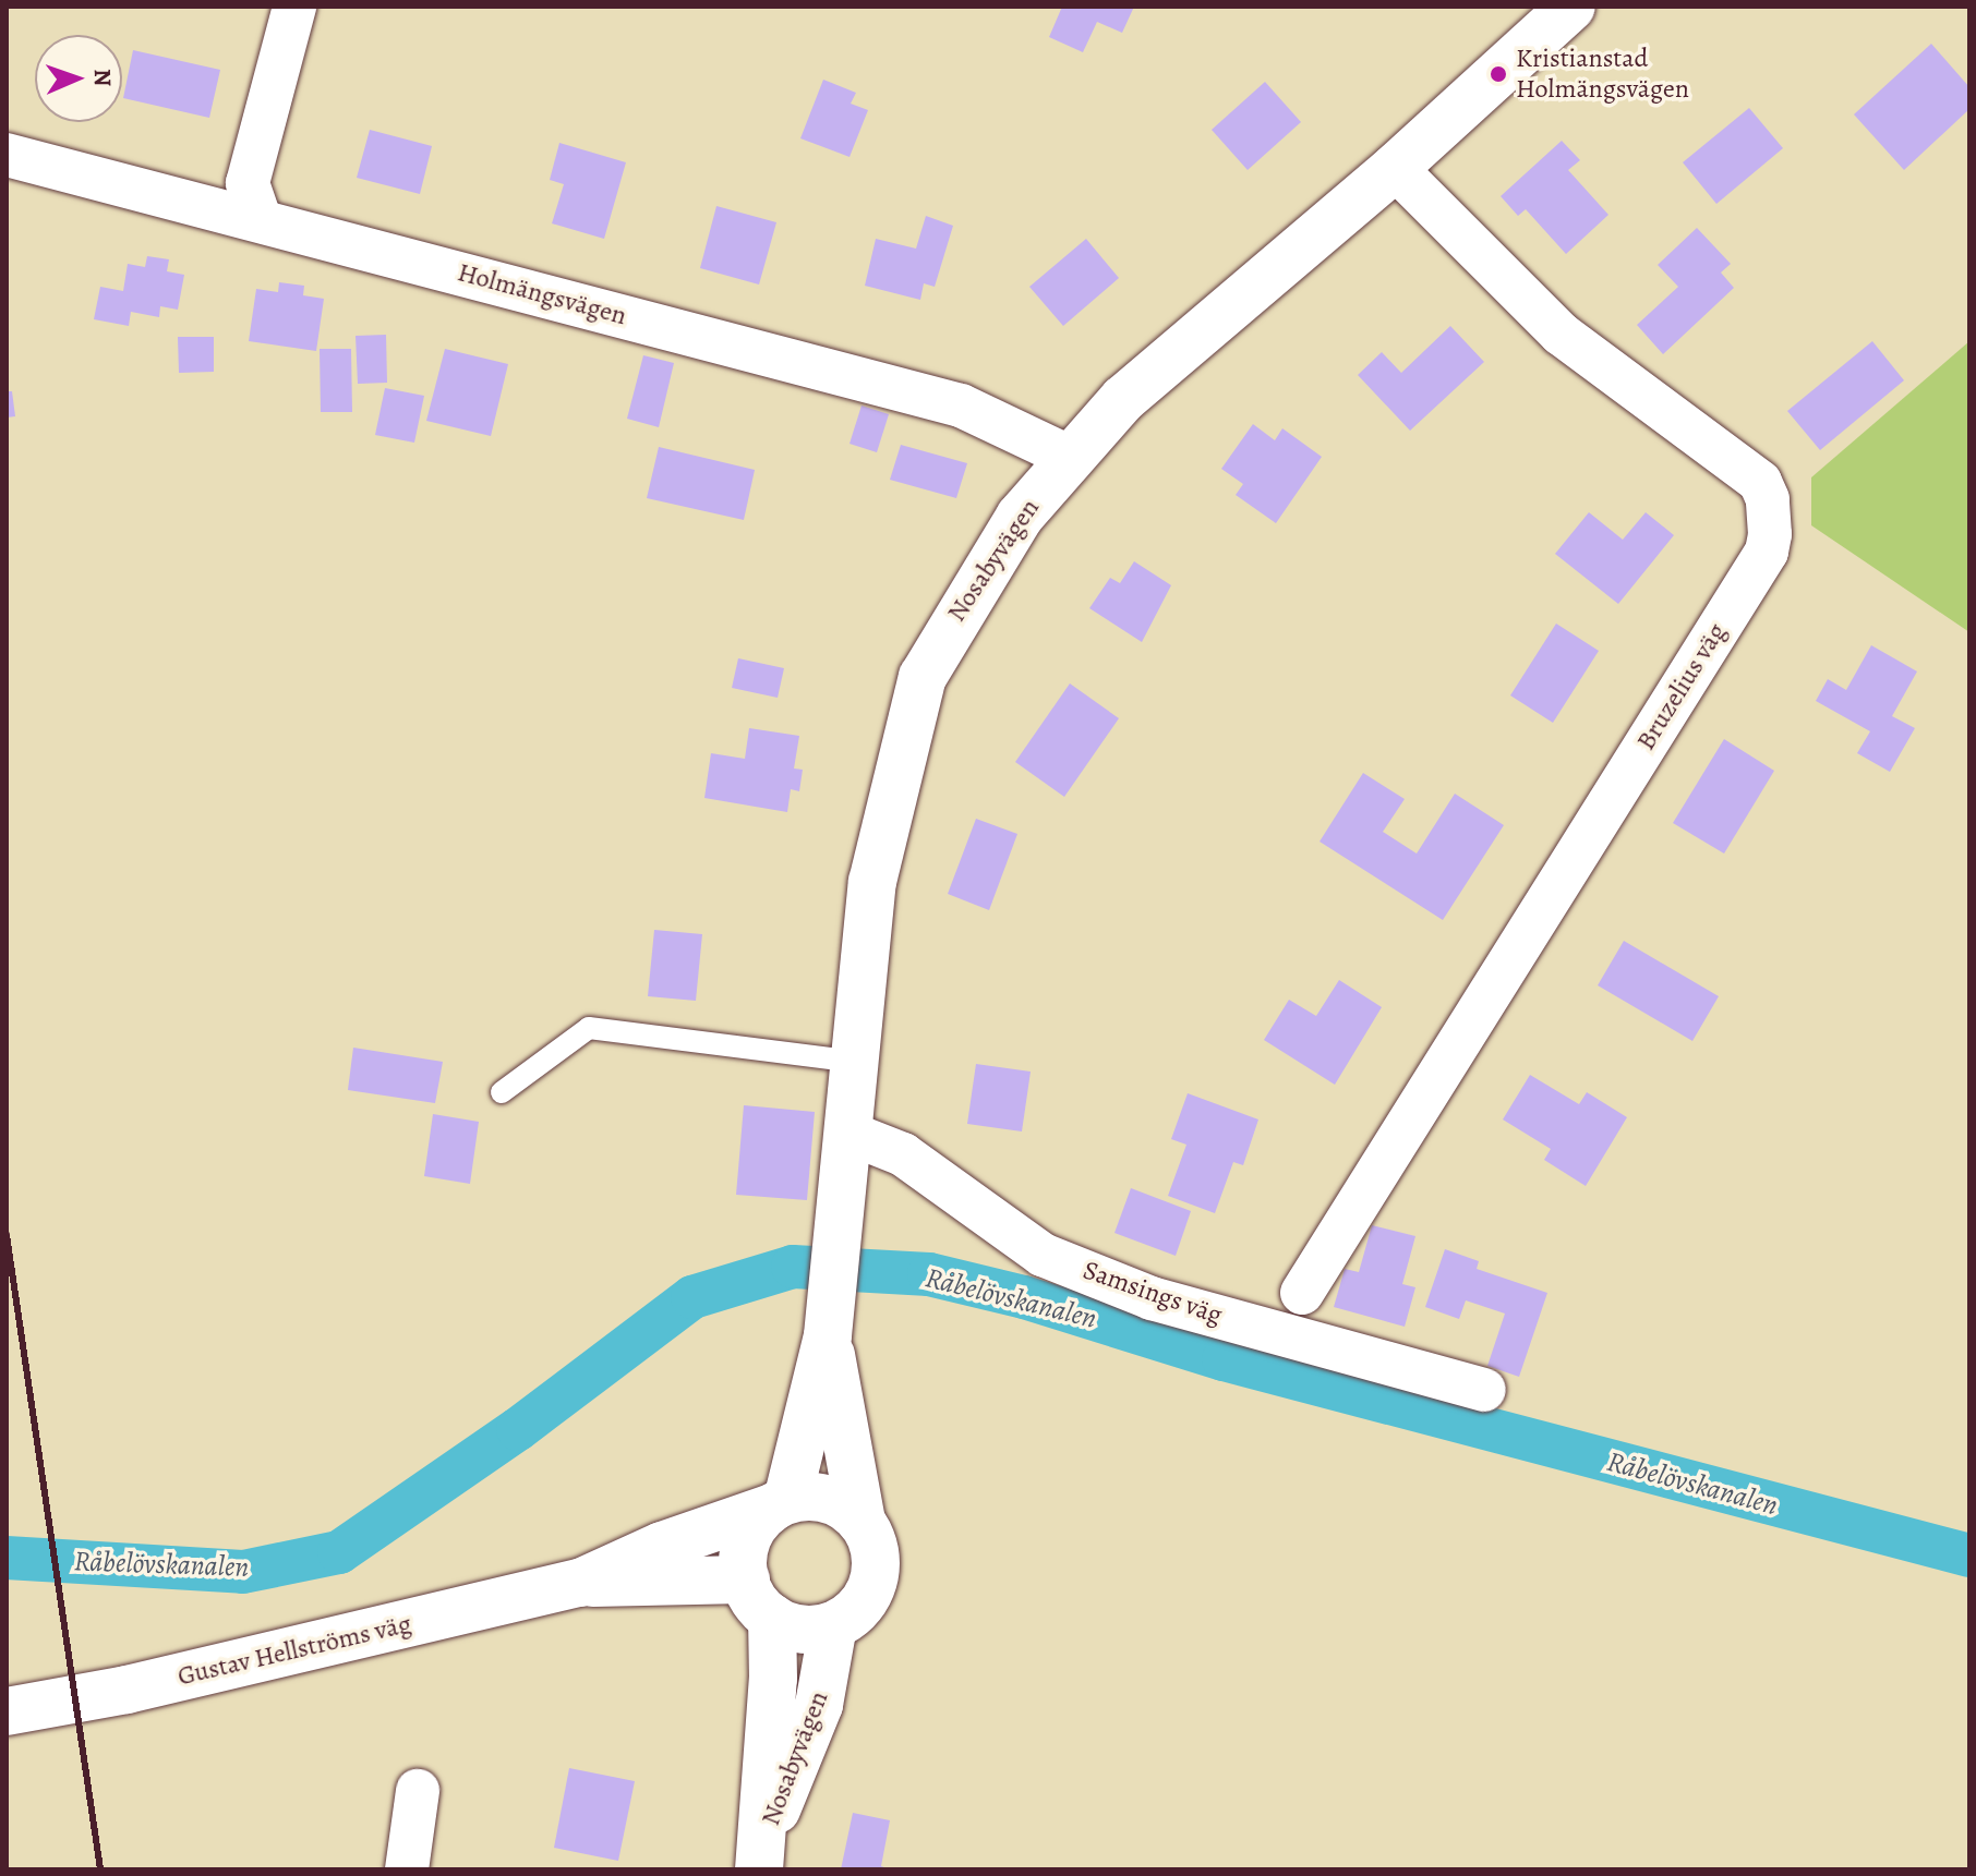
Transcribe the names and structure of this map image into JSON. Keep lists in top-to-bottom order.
{
  "streets": {
    "main road": ["Nosabyvägen", "Gustav Hellströms väg"],
    "street": ["Holmängsvägen", "Bruzelius väg", "Samsings väg"]
  },
  "crossings": [
    ["Holmängsvägen", "Nosabyvägen"],
    ["Nosabyvägen", "Bruzelius väg"],
    ["Nosabyvägen", "Samsings väg"],
    ["Nosabyvägen", "Gustav Hellströms väg"]
  ],
  "water": ["Råbelövskanalen"],
  "places": ["Kristianstad Holmängsvägen"],
  "north": "right"
}
